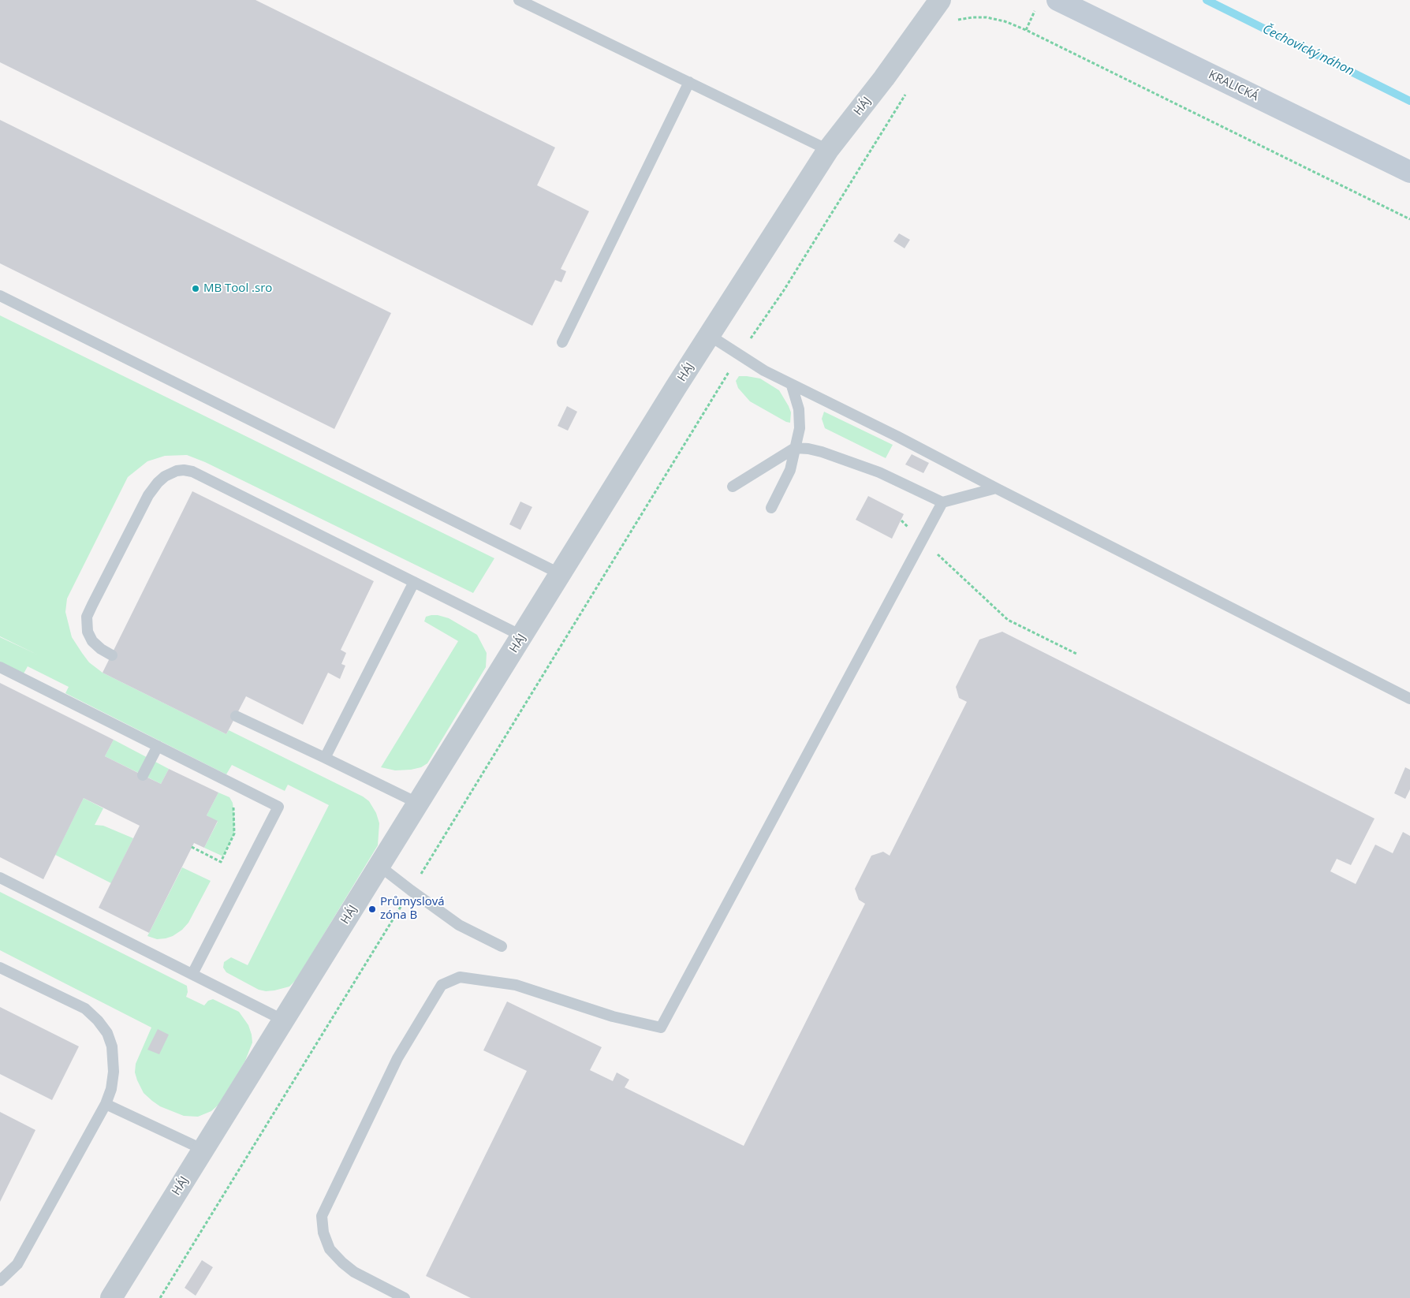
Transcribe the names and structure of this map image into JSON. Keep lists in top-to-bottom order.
{
  "streets": {
    "main road": ["KRALICKÁ"],
    "street": ["HÁJ"]
  },
  "water": ["Čechovický náhon"],
  "places": ["MB Tool .sro", "Průmyslová zóna B"]
}
